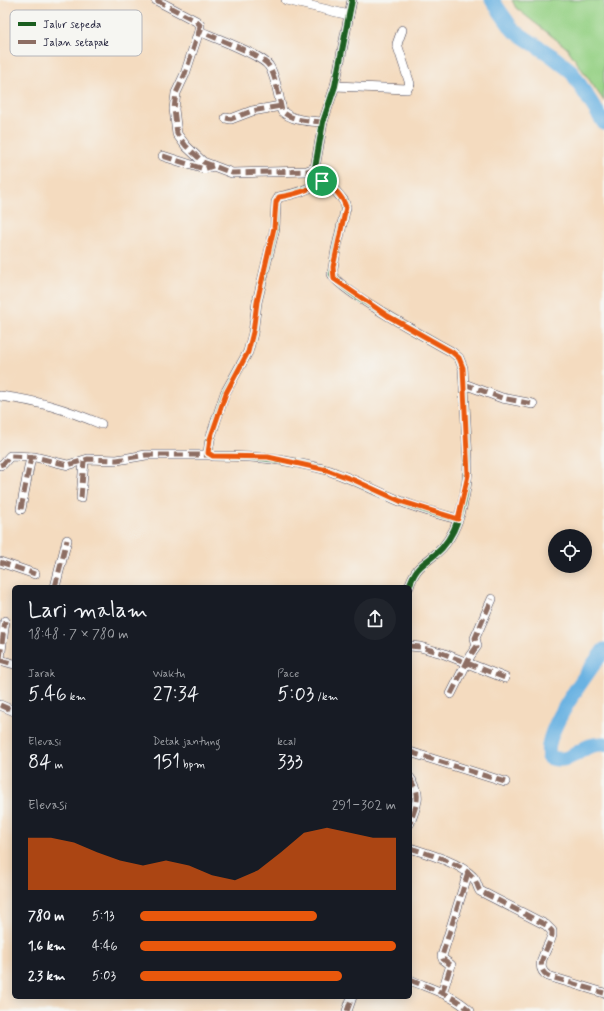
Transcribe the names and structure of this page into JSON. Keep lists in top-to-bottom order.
{
  "legend": ["Jalur sepeda", "Jalan setapak"],
  "page": {
    "heading": ["Lari malam", "18:48 · 7 × 780 m"],
    "stats": [
      ["Jarak", "5.46 km"],
      ["Waktu", "27:34"],
      ["Pace", "5:03 /km"],
      ["Elevasi", "84 m"],
      ["Detak jantung", "151 bpm"],
      ["kcal", "333"]
    ],
    "chart": ["Elevasi", "291–302 m"],
    "list": [
      {
        "name": "780 m",
        "note": "5:13"
      },
      {
        "name": "1.6 km",
        "note": "4:46"
      },
      {
        "name": "2.3 km",
        "note": "5:03"
      }
    ]
  }
}
